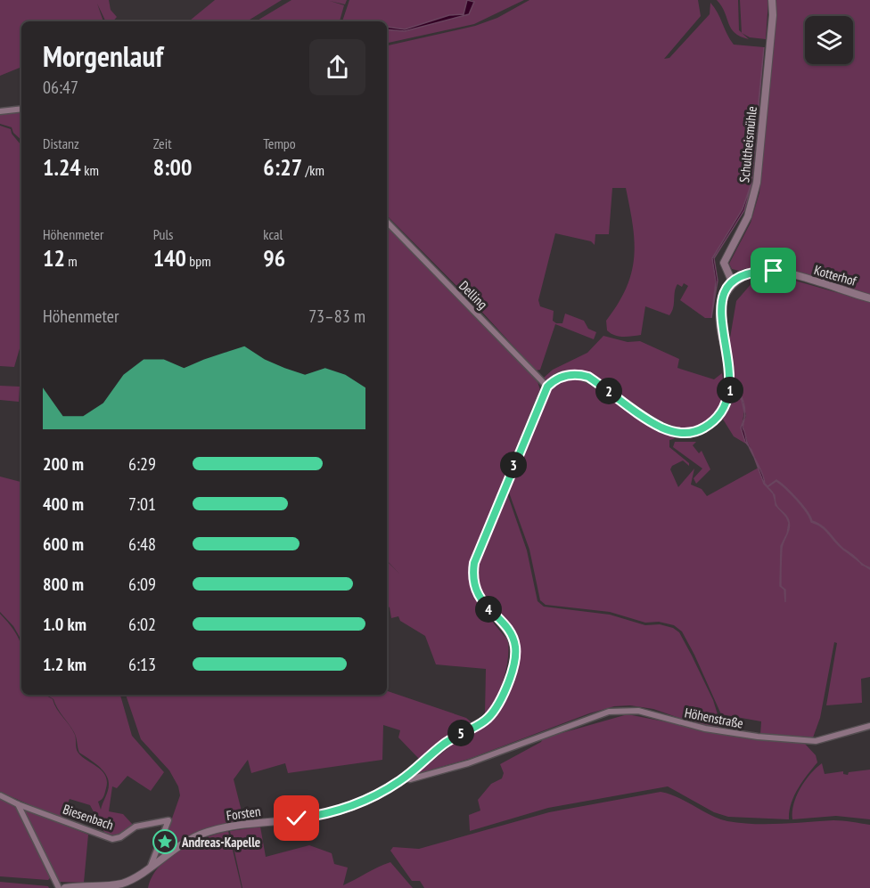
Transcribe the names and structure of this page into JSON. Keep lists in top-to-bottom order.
{
  "streets": {
    "street": [
      "Schultheismühle",
      "Kotterhof",
      "Delling",
      "Höhenstraße",
      "Forsten",
      "Biesenbach"
    ]
  },
  "crossings": [
    ["Schultheismühle", "Kotterhof"],
    ["Delling", "Forsten"],
    ["Höhenstraße", "Forsten"],
    ["Forsten", "Biesenbach"]
  ],
  "places": {
    "place": ["Andreas-Kapelle"]
  },
  "page": {
    "heading": ["Morgenlauf", "06:47"],
    "stats": [
      ["Distanz", "1.24 km"],
      ["Zeit", "8:00"],
      ["Tempo", "6:27 /km"],
      ["Höhenmeter", "12 m"],
      ["Puls", "140 bpm"],
      ["kcal", "96"]
    ],
    "chart": ["Höhenmeter", "73–83 m"],
    "pins": [
      "1",
      "2",
      "3",
      "4",
      "5"
    ],
    "list": [
      {
        "name": "200 m",
        "note": "6:29"
      },
      {
        "name": "400 m",
        "note": "7:01"
      },
      {
        "name": "600 m",
        "note": "6:48"
      },
      {
        "name": "800 m",
        "note": "6:09"
      },
      {
        "name": "1.0 km",
        "note": "6:02"
      },
      {
        "name": "1.2 km",
        "note": "6:13"
      }
    ]
  }
}
